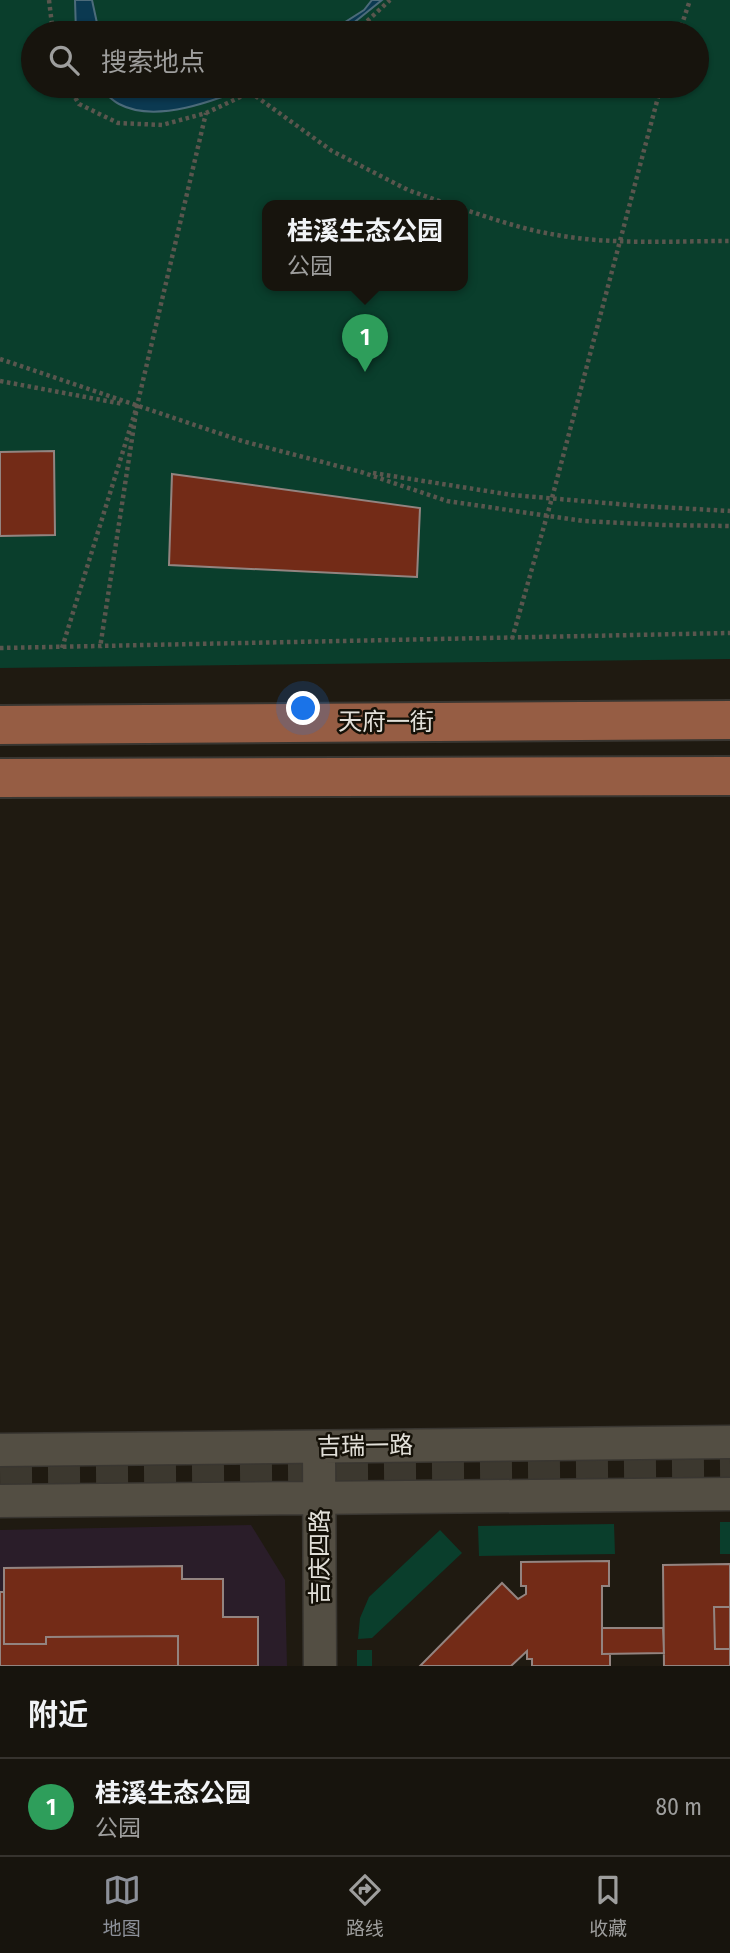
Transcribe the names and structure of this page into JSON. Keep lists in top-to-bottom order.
{
  "streets": {
    "main road": ["天府一街"],
    "street": ["吉瑞一路", "吉庆四路"]
  },
  "crossings": [
    ["吉瑞一路", "吉庆四路"]
  ],
  "page": {
    "search": "搜索地点",
    "popup": ["桂溪生态公园", "公园"],
    "pins": "1",
    "heading": "附近",
    "list": [
      {
        "mark": "1",
        "name": "桂溪生态公园",
        "note": "公园",
        "value": "80 m"
      }
    ],
    "nav": ["地图", "路线", "收藏"]
  }
}
